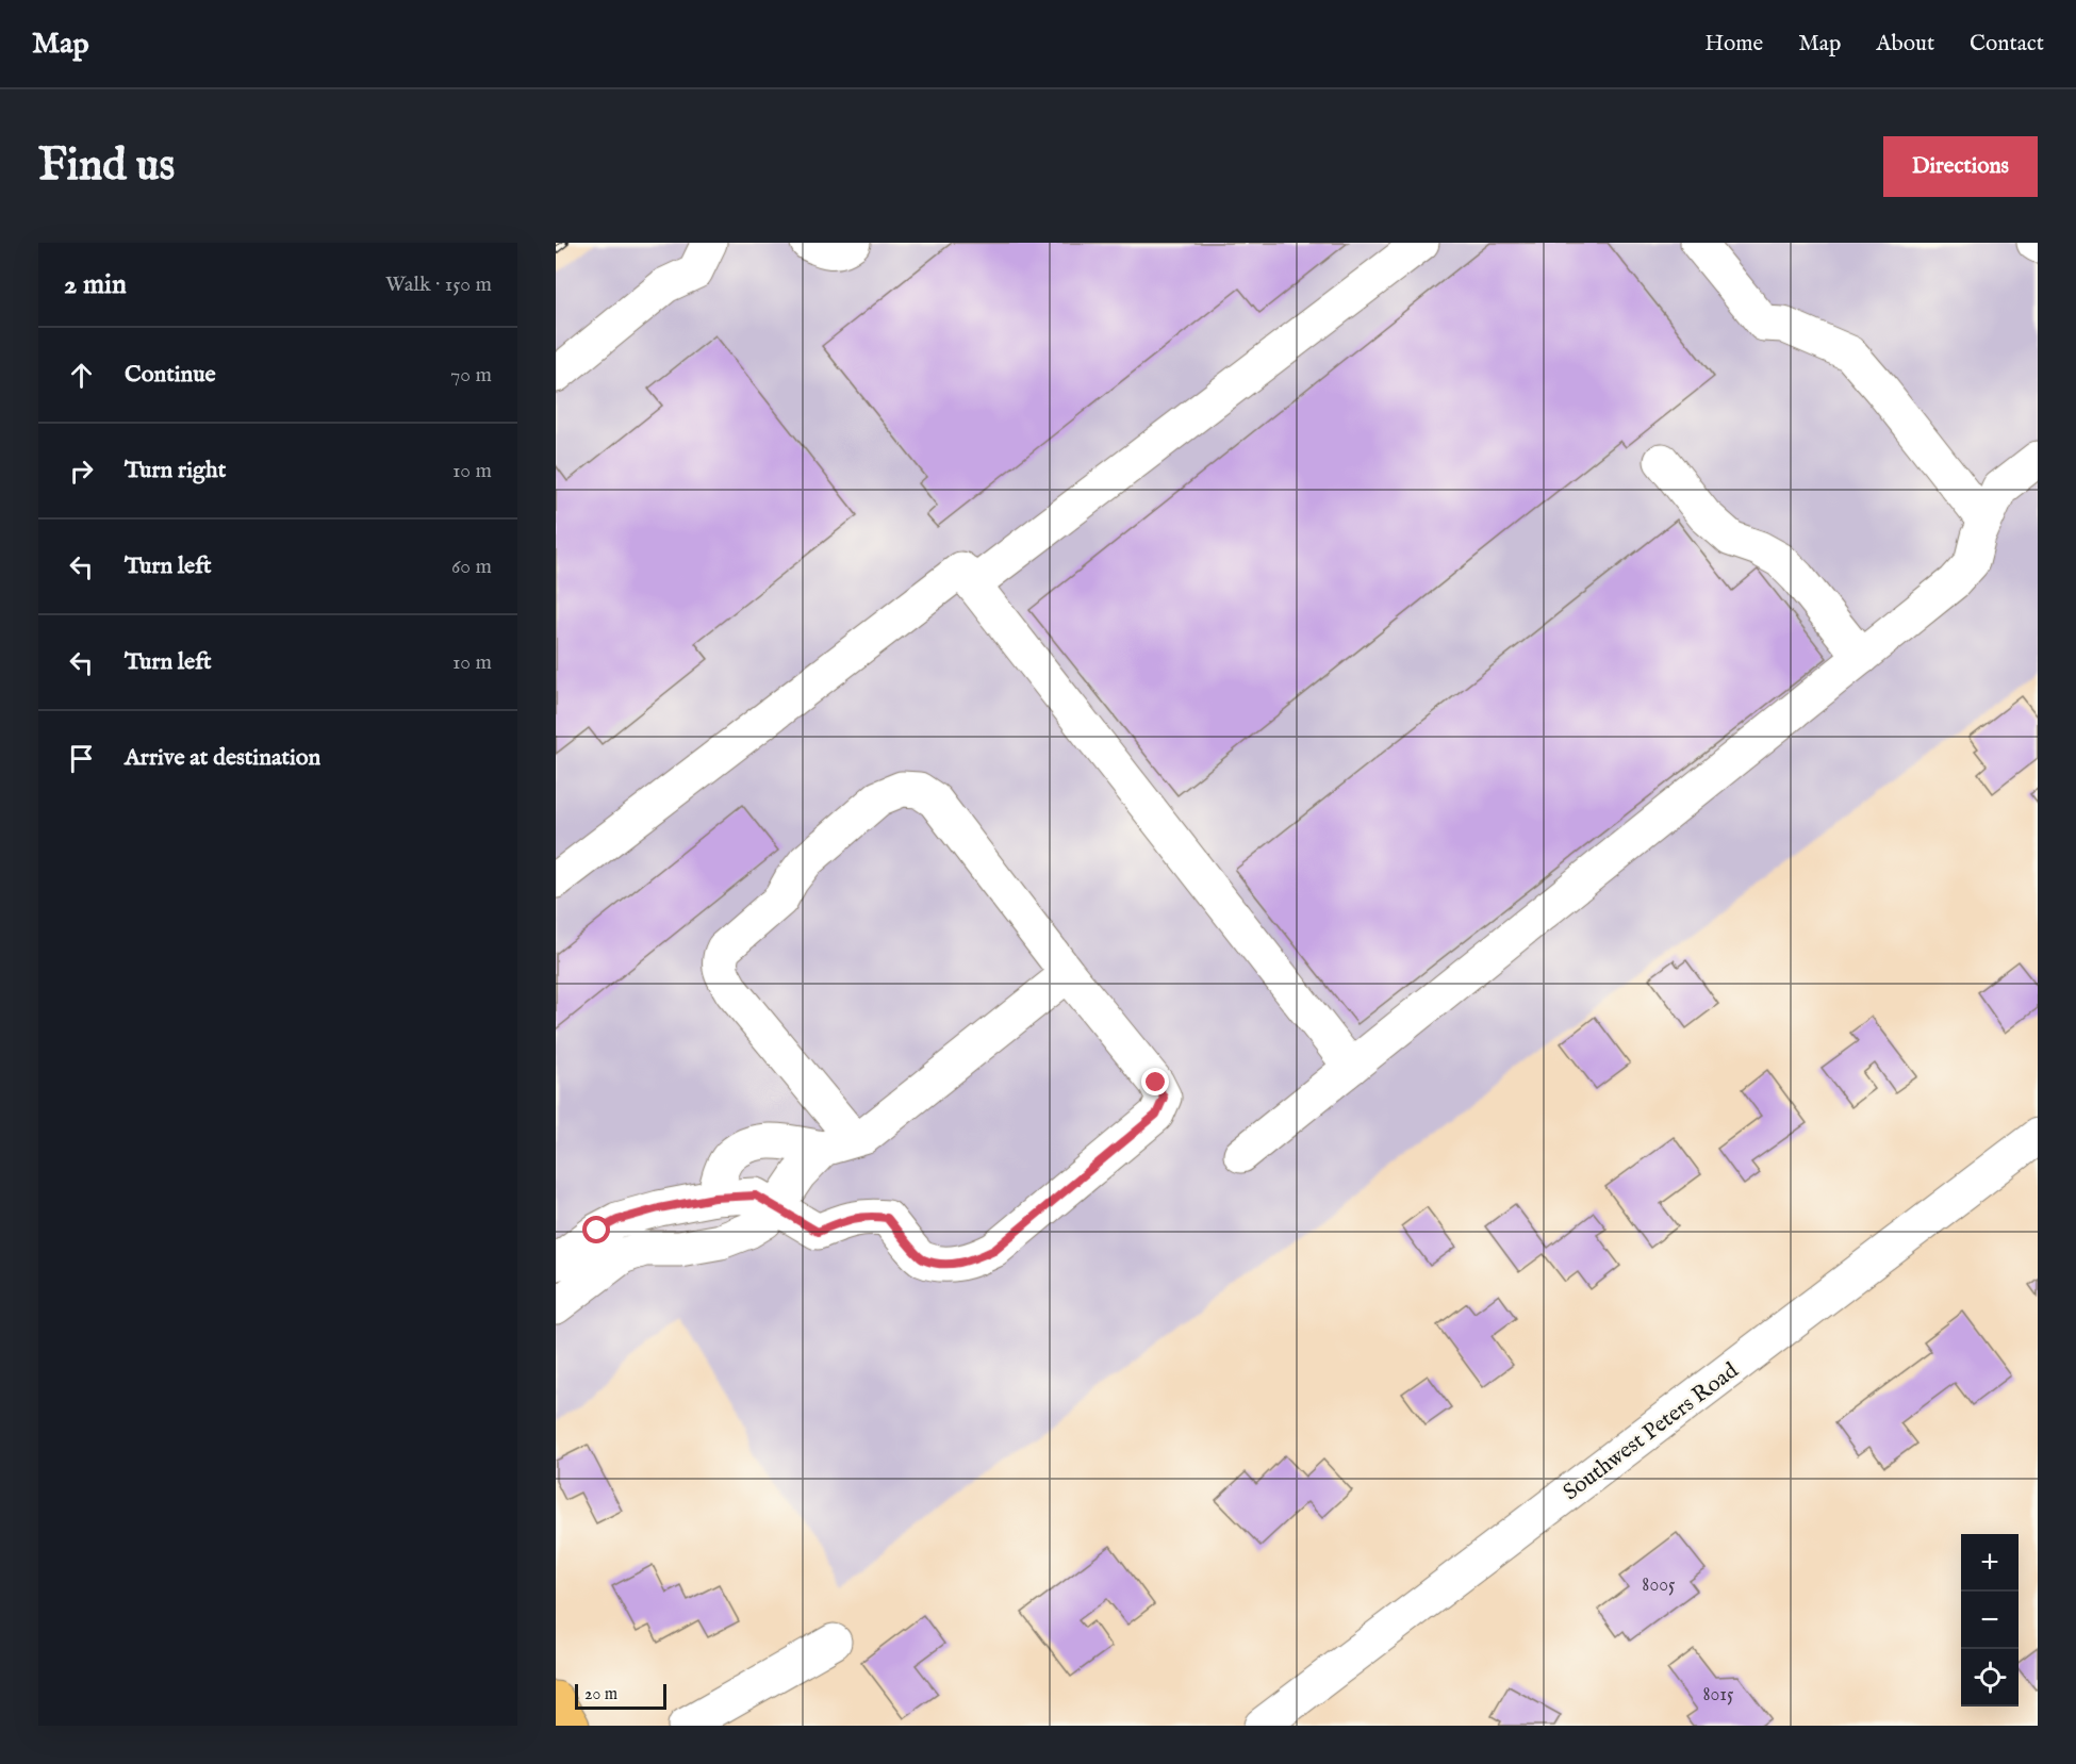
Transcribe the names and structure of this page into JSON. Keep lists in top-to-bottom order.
{
  "streets": {
    "street": ["Southwest Peters Road"]
  },
  "house_numbers": ["8005", "8015"],
  "scale_bar": "20 m",
  "page": {
    "header": "Map",
    "nav": [
      "Home",
      "Map",
      "About",
      "Contact"
    ],
    "buttons": "Directions",
    "title": "Find us",
    "heading": ["2 min", "Walk · 150 m"],
    "list": [
      ["Continue", "70 m"],
      ["Turn right", "10 m"],
      ["Turn left", "60 m"],
      ["Turn left", "10 m"],
      "Arrive at destination"
    ],
    "map_buttons": ["+", "−"],
    "scale": "20 m"
  }
}
